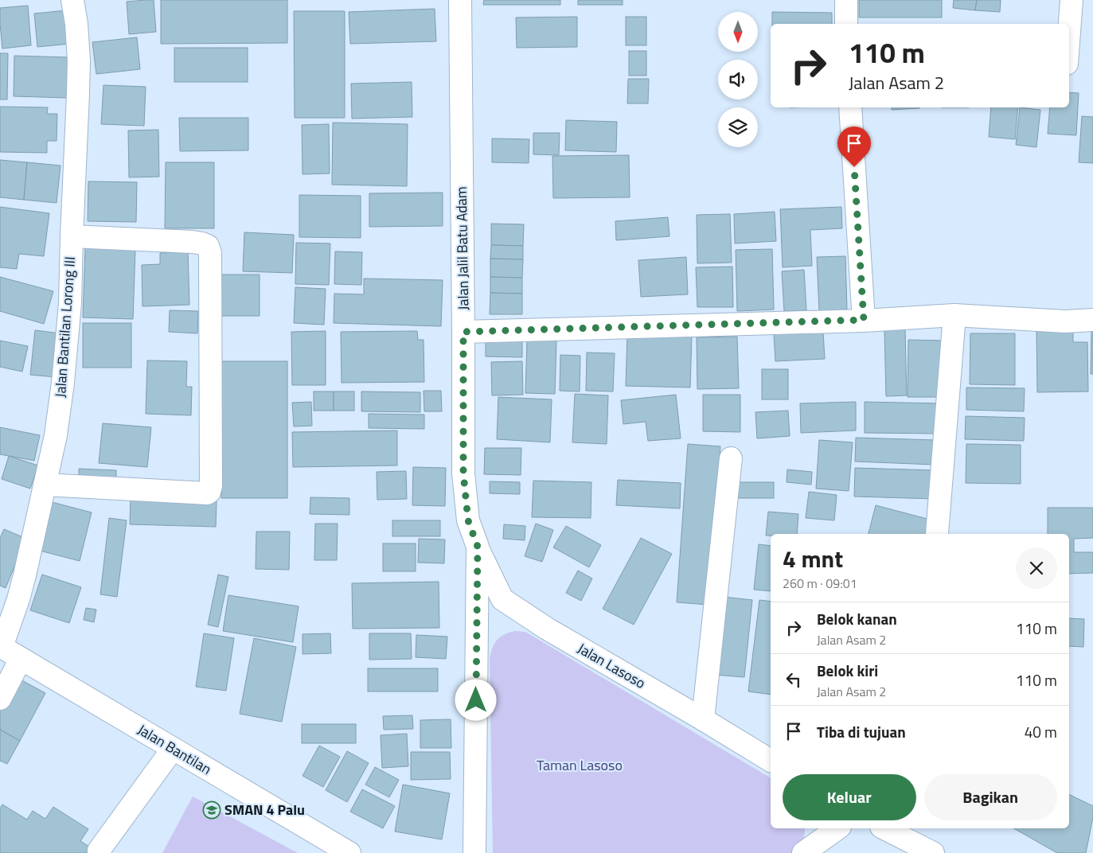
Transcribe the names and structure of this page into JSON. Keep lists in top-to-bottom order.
{
  "streets": {
    "street": [
      "Jalan Jalil Batu Adam",
      "Jalan Bantilan Lorong III",
      "Jalan Lasoso",
      "Jalan Bantilan"
    ]
  },
  "crossings": [
    ["Jalan Jalil Batu Adam", "Jalan Lasoso"],
    ["Jalan Bantilan Lorong III", "Jalan Bantilan"]
  ],
  "parks": ["Taman Lasoso"],
  "places": {
    "school or university": ["SMAN 4 Palu"]
  },
  "north": "bottom",
  "page": {
    "turn": ["110 m", "Jalan Asam 2"],
    "heading": ["4 mnt", "260 m · 09:01"],
    "list": [
      {
        "name": "Belok kanan",
        "note": "Jalan Asam 2",
        "value": "110 m"
      },
      {
        "name": "Belok kiri",
        "note": "Jalan Asam 2",
        "value": "110 m"
      },
      {
        "name": "Tiba di tujuan",
        "value": "40 m"
      }
    ],
    "buttons": ["Keluar", "Bagikan"]
  }
}
